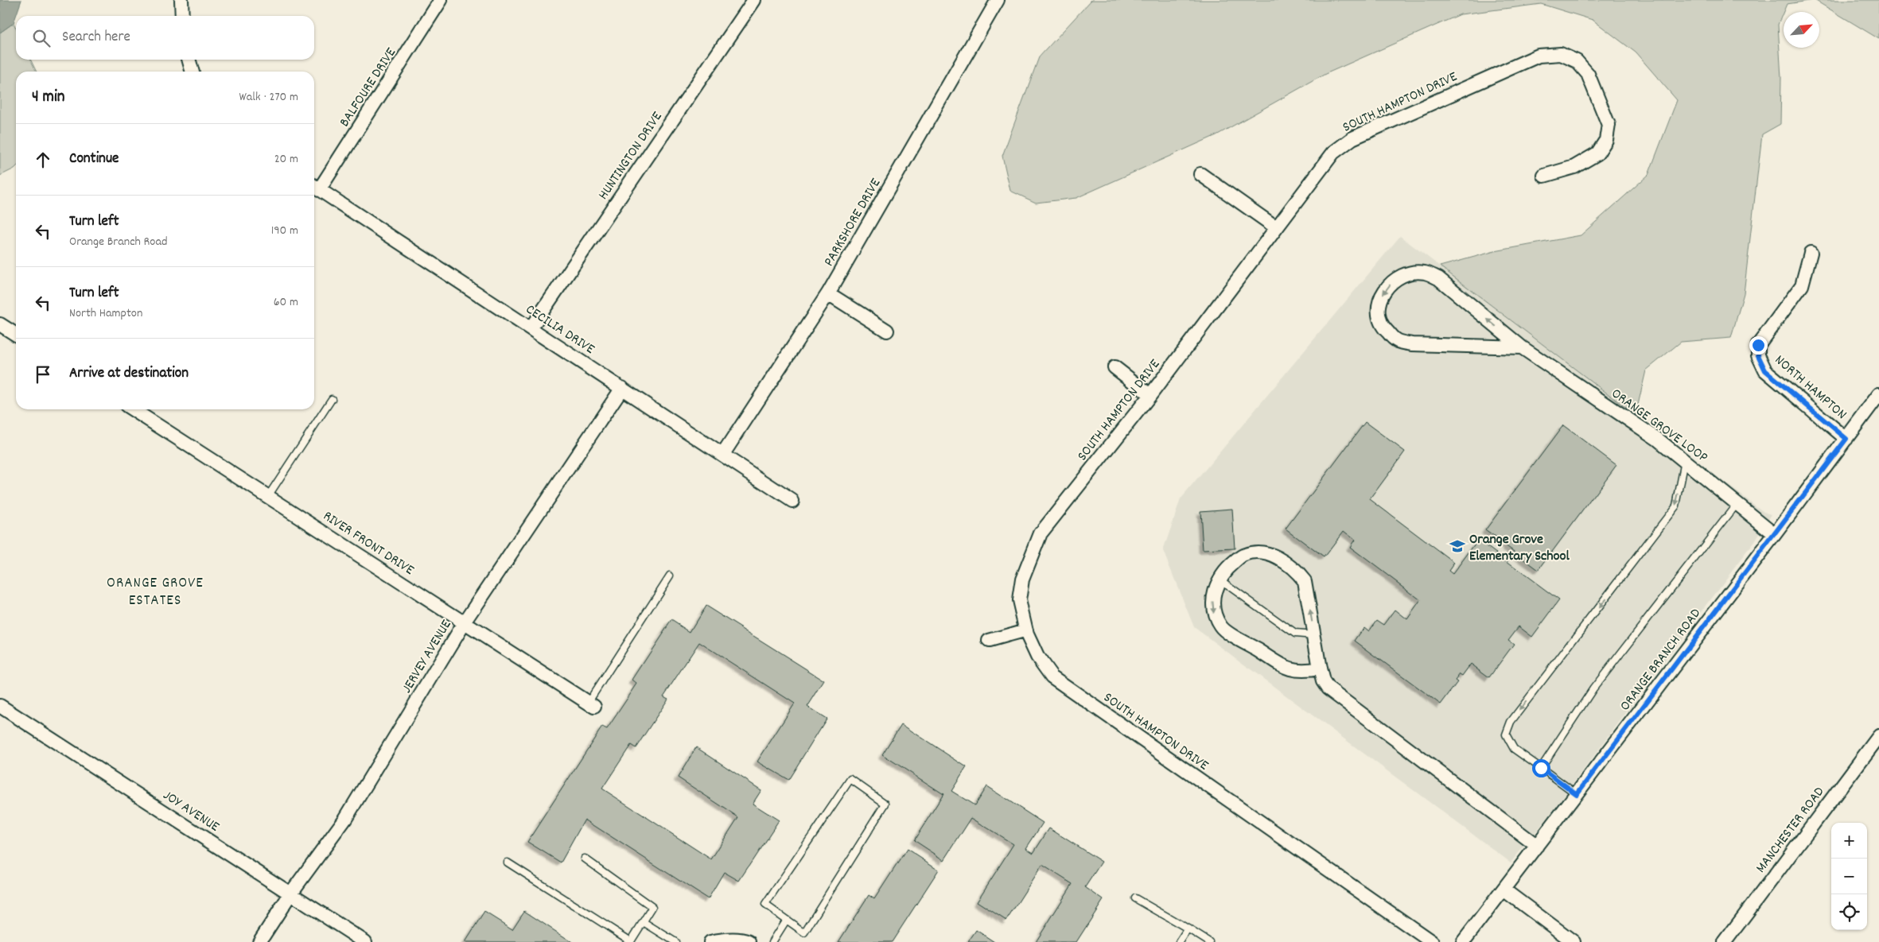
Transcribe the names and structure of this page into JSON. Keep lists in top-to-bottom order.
{
  "streets": {
    "street": [
      "BALFOURE DRIVE",
      "SOUTH HAMPTON DRIVE",
      "HUNTINGTON DRIVE",
      "PARKSHORE DRIVE",
      "CECILIA DRIVE",
      "NORTH HAMPTON",
      "ORANGE GROVE LOOP",
      "RIVER FRONT DRIVE",
      "JERVEY AVENUE",
      "ORANGE BRANCH ROAD",
      "JOY AVENUE",
      "MANCHESTER ROAD"
    ]
  },
  "crossings": [
    ["BALFOURE DRIVE", "CECILIA DRIVE"],
    ["HUNTINGTON DRIVE", "CECILIA DRIVE"],
    ["PARKSHORE DRIVE", "CECILIA DRIVE"],
    ["CECILIA DRIVE", "JERVEY AVENUE"],
    ["NORTH HAMPTON", "ORANGE BRANCH ROAD"],
    ["ORANGE GROVE LOOP", "ORANGE BRANCH ROAD"],
    ["RIVER FRONT DRIVE", "JERVEY AVENUE"],
    ["JERVEY AVENUE", "JOY AVENUE"]
  ],
  "districts": ["ORANGE GROVE ESTATES"],
  "places": {
    "school or university": ["Orange Grove Elementary School"]
  },
  "north": "top right",
  "page": {
    "search": "Search here",
    "heading": ["4 min", "Walk · 270 m"],
    "list": [
      ["Continue", "20 m"],
      ["Turn left", "Orange Branch Road", "190 m"],
      ["Turn left", "North Hampton", "60 m"],
      "Arrive at destination"
    ],
    "map_buttons": ["+", "−"]
  }
}
